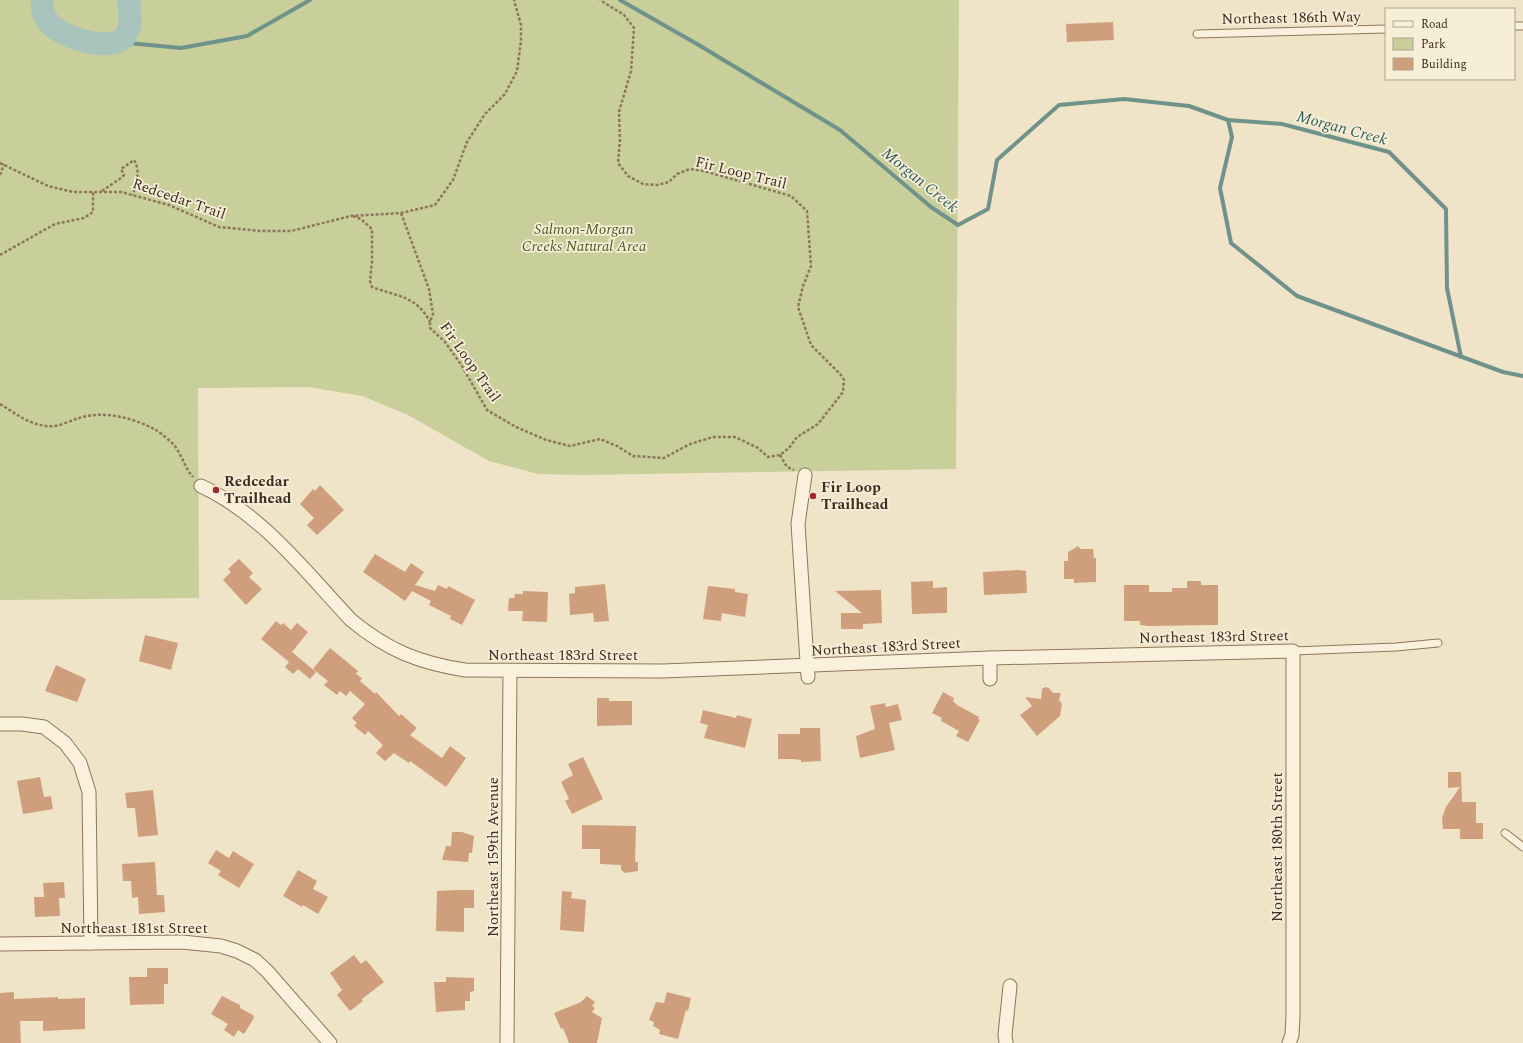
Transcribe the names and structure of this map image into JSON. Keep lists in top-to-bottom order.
{
  "streets": {
    "street": [
      "Northeast 183rd Street",
      "Northeast 180th Street",
      "Northeast 159th Avenue",
      "Northeast 181st Street"
    ],
    "lane": ["Northeast 186th Way"],
    "path": ["Fir Loop Trail", "Redcedar Trail"]
  },
  "crossings": [
    ["Fir Loop Trail", "Redcedar Trail"],
    ["Northeast 183rd Street", "Northeast 180th Street"],
    ["Northeast 183rd Street", "Northeast 159th Avenue"]
  ],
  "water": ["Morgan Creek"],
  "parks": ["Salmon-Morgan Creeks Natural Area"],
  "places": ["Redcedar Trailhead", "Fir Loop Trailhead"],
  "legend": ["Road", "Park", "Building"]
}
